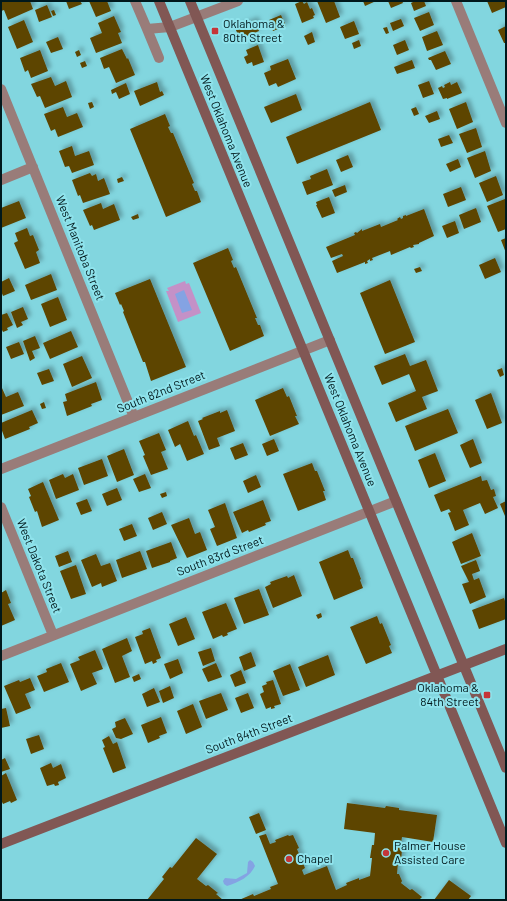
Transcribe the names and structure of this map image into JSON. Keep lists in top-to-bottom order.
{
  "streets": {
    "main road": ["West Oklahoma Avenue", "South 84th Street"],
    "street": [
      "West Manitoba Street",
      "South 82nd Street",
      "South 83rd Street",
      "West Dakota Street"
    ]
  },
  "crossings": [
    ["West Oklahoma Avenue", "South 82nd Street"],
    ["West Oklahoma Avenue", "South 83rd Street"],
    ["West Oklahoma Avenue", "South 84th Street"],
    ["West Manitoba Street", "South 82nd Street"],
    ["South 83rd Street", "West Dakota Street"]
  ],
  "places": {
    "transit": ["Oklahoma & 80th Street", "Oklahoma & 84th Street"],
    "other": ["Palmer House Assisted Care", "Chapel"]
  }
}
